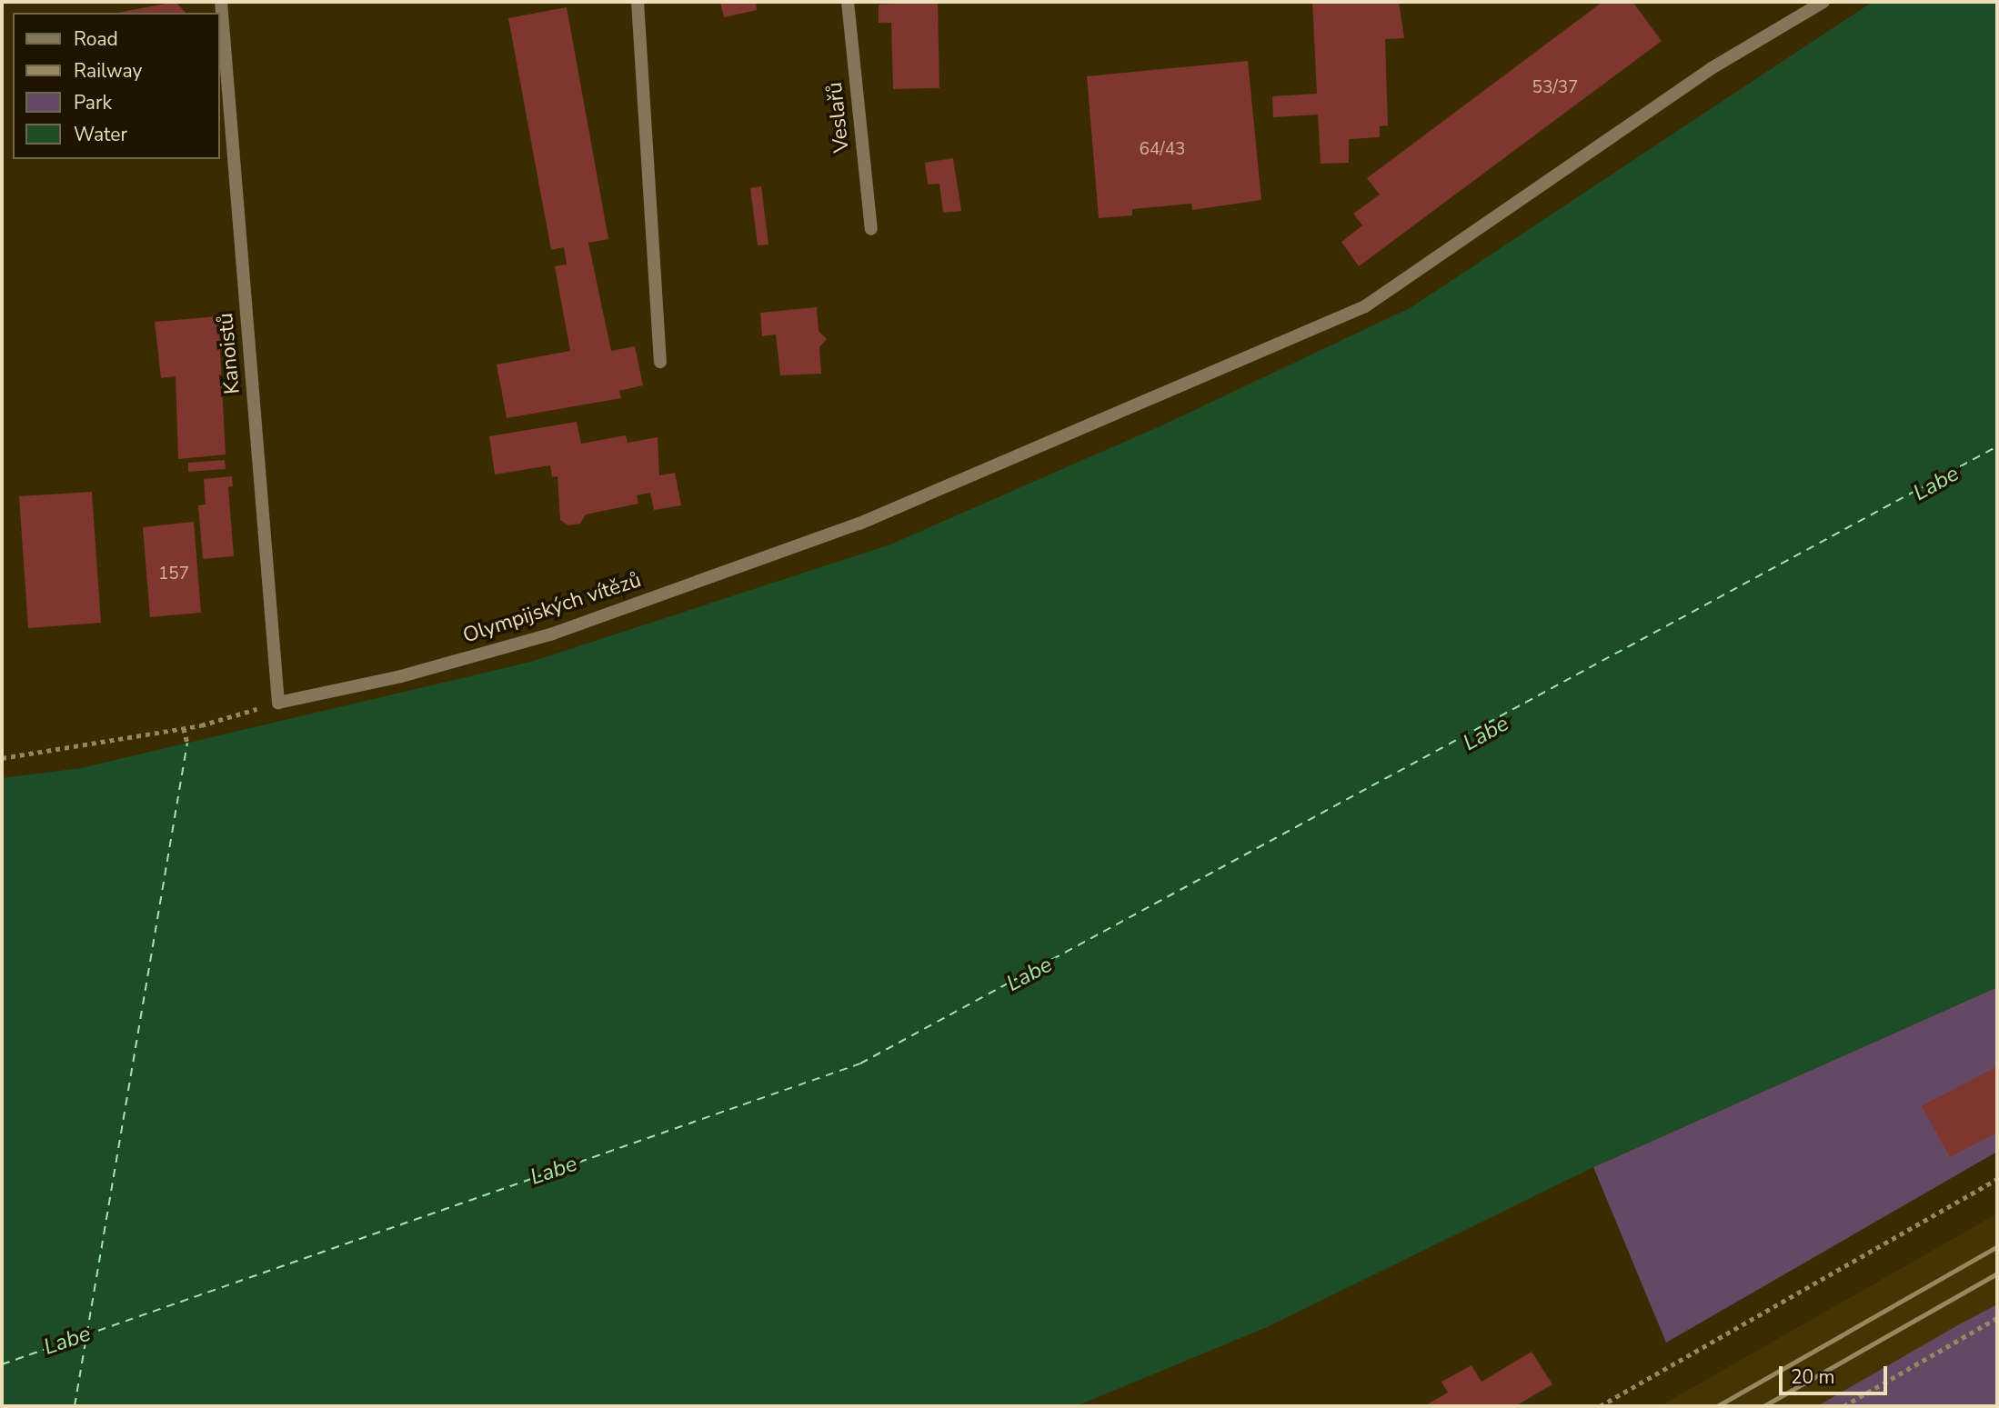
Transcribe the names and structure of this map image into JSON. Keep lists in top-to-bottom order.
{
  "streets": {
    "street": ["Veslařů", "Kanoistů", "Olympijských vítězů"]
  },
  "crossings": [
    ["Kanoistů", "Olympijských vítězů"]
  ],
  "water": ["Labe"],
  "house_numbers": ["53/37", "64/43", "157"],
  "legend": [
    "Road",
    "Railway",
    "Park",
    "Water"
  ],
  "scale_bar": "20 m"
}
